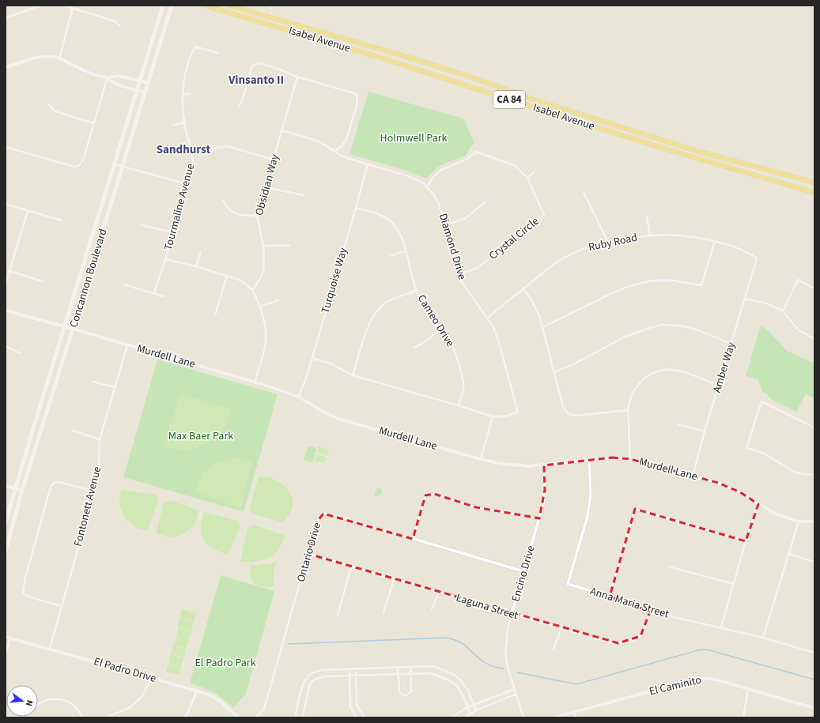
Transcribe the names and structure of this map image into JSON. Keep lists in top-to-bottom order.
{
  "streets": {
    "highway": ["Isabel Avenue", "CA 84"],
    "main road": ["Concannon Boulevard"],
    "street": [
      "Obsidian Way",
      "Tourmaline Avenue",
      "Crystal Circle",
      "Ruby Road",
      "Diamond Drive",
      "Turquoise Way",
      "Cameo Drive",
      "Murdell Lane",
      "Amber Way",
      "Fontonett Avenue",
      "Ontario Drive",
      "Encino Drive",
      "Anna Maria Street",
      "Laguna Street",
      "El Padro Drive",
      "El Caminito"
    ]
  },
  "crossings": [
    ["Crystal Circle", "Diamond Drive"],
    ["Ruby Road", "Diamond Drive"],
    ["Ruby Road", "Amber Way"],
    ["Concannon Boulevard", "Murdell Lane"],
    ["Turquoise Way", "Cameo Drive"],
    ["Turquoise Way", "Murdell Lane"],
    ["Murdell Lane", "Amber Way"],
    ["Murdell Lane", "Fontonett Avenue"],
    ["Murdell Lane", "Encino Drive"],
    ["Murdell Lane", "Anna Maria Street"],
    ["Fontonett Avenue", "El Padro Drive"],
    ["Ontario Drive", "Encino Drive"],
    ["Ontario Drive", "Laguna Street"],
    ["Encino Drive", "Laguna Street"],
    ["Anna Maria Street", "Laguna Street"]
  ],
  "districts": ["Vinsanto II", "Sandhurst"],
  "parks": ["Holmwell Park", "Max Baer Park", "El Padro Park"],
  "north": "right"
}
